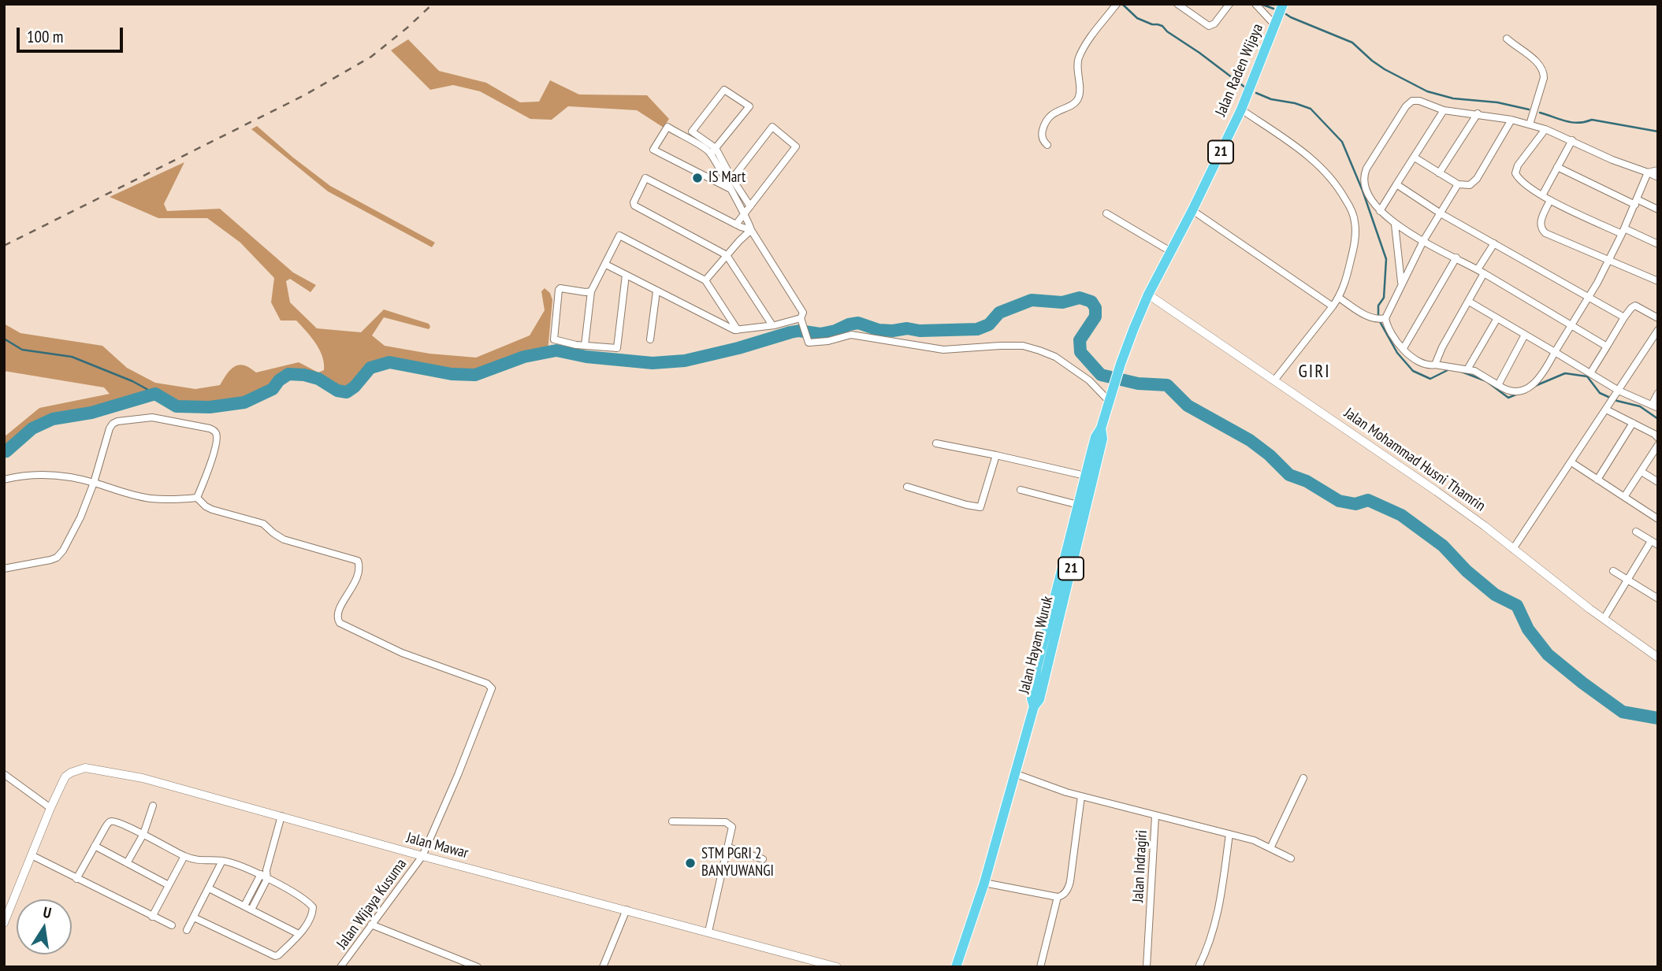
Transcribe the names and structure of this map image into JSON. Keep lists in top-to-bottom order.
{
  "streets": {
    "highway": ["Jalan Raden Wijaya", "21", "Jalan Hayam Wuruk"],
    "street": [
      "Jalan Mohammad Husni Thamrin",
      "Jalan Mawar",
      "Jalan Indragiri",
      "Jalan Wijaya Kusuma"
    ]
  },
  "crossings": [
    ["Jalan Raden Wijaya", "Jalan Mohammad Husni Thamrin"],
    ["Jalan Raden Wijaya", "Jalan Hayam Wuruk"],
    ["Jalan Mohammad Husni Thamrin", "Jalan Hayam Wuruk"],
    ["Jalan Hayam Wuruk", "Jalan Indragiri"],
    ["Jalan Mawar", "Jalan Wijaya Kusuma"]
  ],
  "districts": ["GIRI"],
  "places": ["IS Mart", "STM PGRI 2 BANYUWANGI"],
  "scale_bar": "100 m",
  "north": "top"
}
